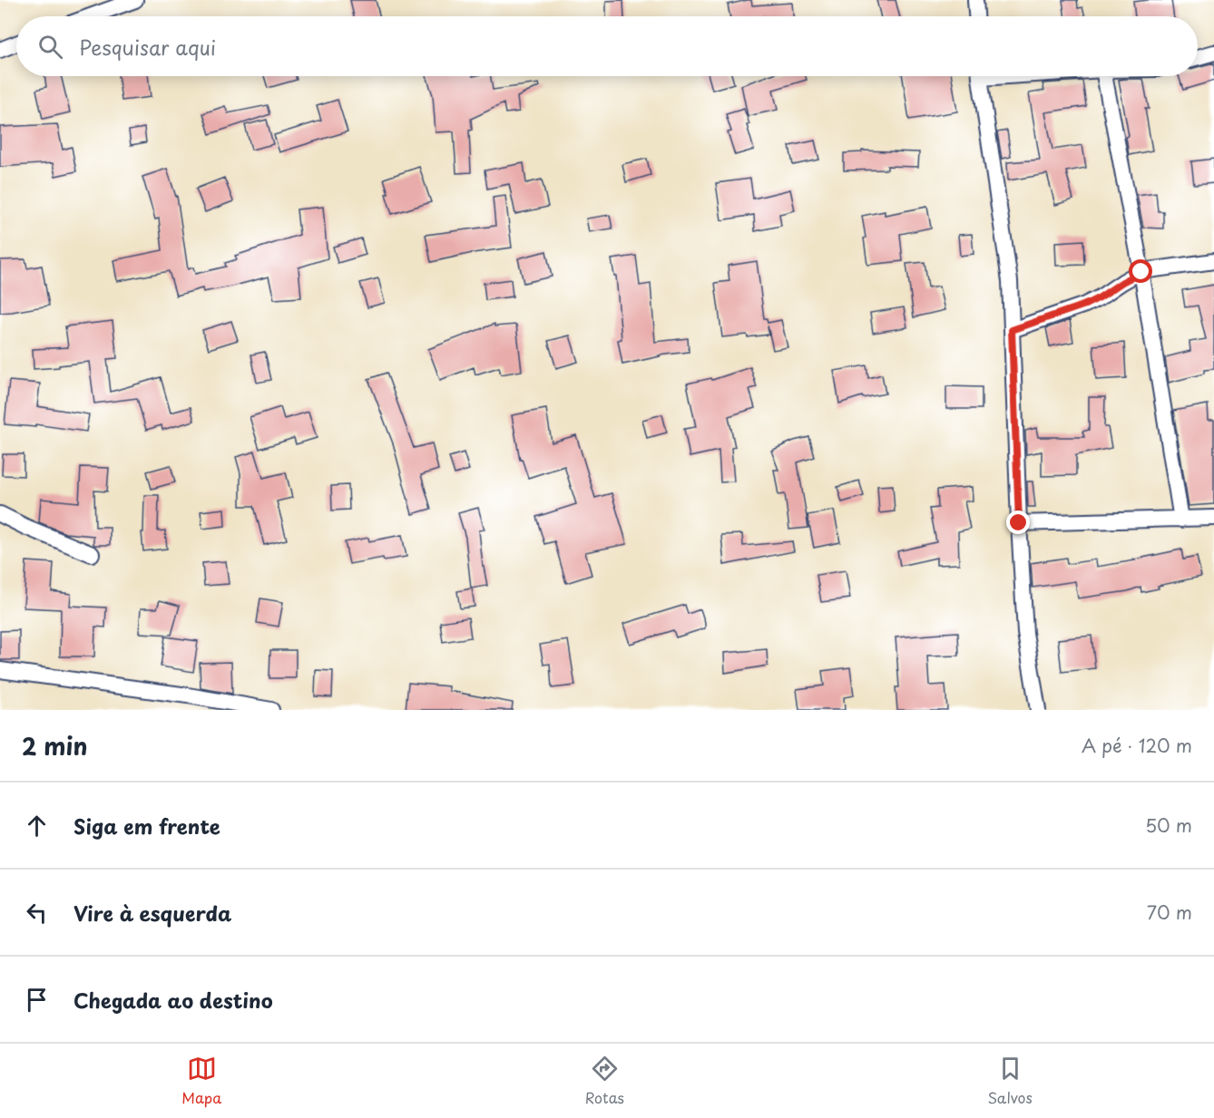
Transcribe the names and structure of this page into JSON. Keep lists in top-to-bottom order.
{
  "page": {
    "search": "Pesquisar aqui",
    "heading": ["2 min", "A pé · 120 m"],
    "list": [
      ["Siga em frente", "50 m"],
      ["Vire à esquerda", "70 m"],
      "Chegada ao destino"
    ],
    "nav": ["Mapa", "Rotas", "Salvos"]
  }
}
